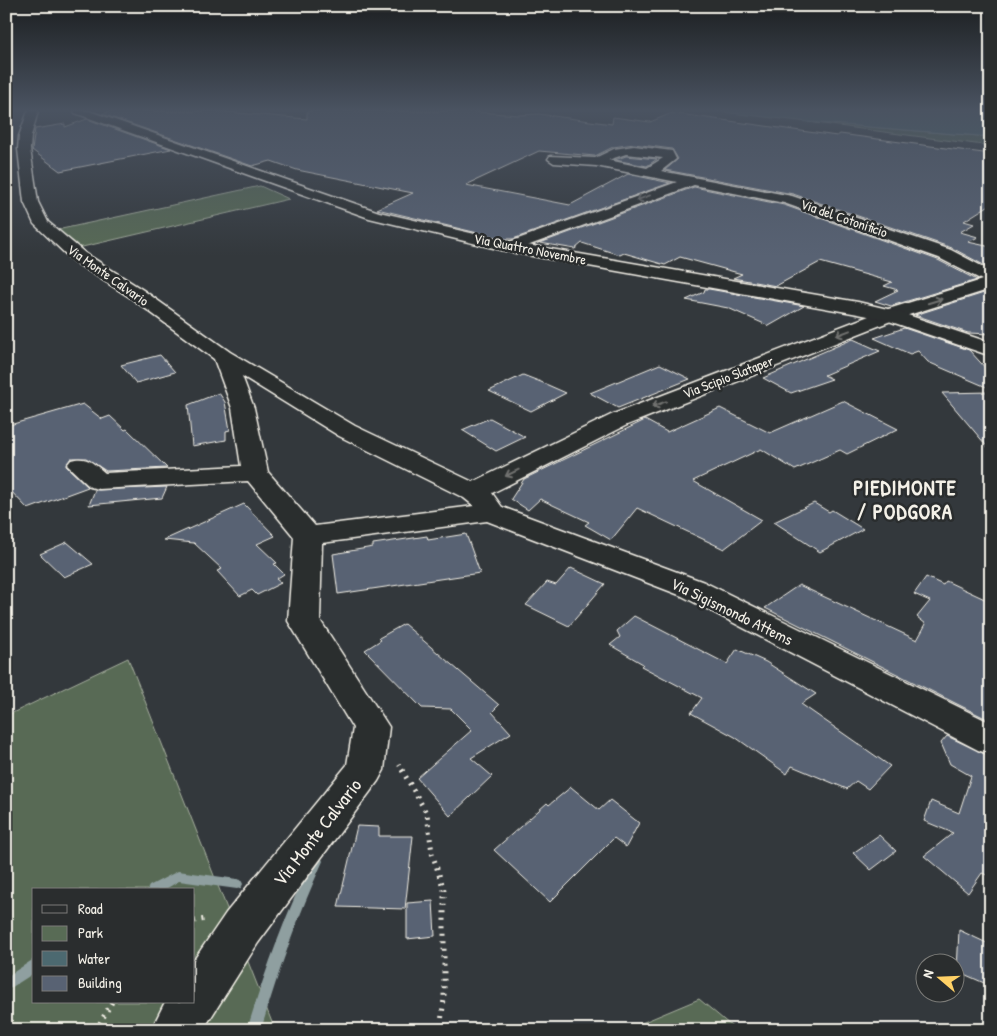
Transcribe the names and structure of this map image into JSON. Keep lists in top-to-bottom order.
{
  "streets": {
    "street": [
      "Via del Cotonificio",
      "Via Quattro Novembre",
      "Via Monte Calvario",
      "Via Scipio Slataper",
      "Via Sigismondo Attems"
    ]
  },
  "crossings": [
    ["Via del Cotonificio", "Via Quattro Novembre"],
    ["Via Quattro Novembre", "Via Scipio Slataper"],
    ["Via Monte Calvario", "Via Scipio Slataper"],
    ["Via Monte Calvario", "Via Sigismondo Attems"],
    ["Via Scipio Slataper", "Via Sigismondo Attems"]
  ],
  "districts": ["PIEDIMONTE / PODGORA"],
  "legend": [
    "Road",
    "Park",
    "Water",
    "Building"
  ],
  "north": "left"
}
